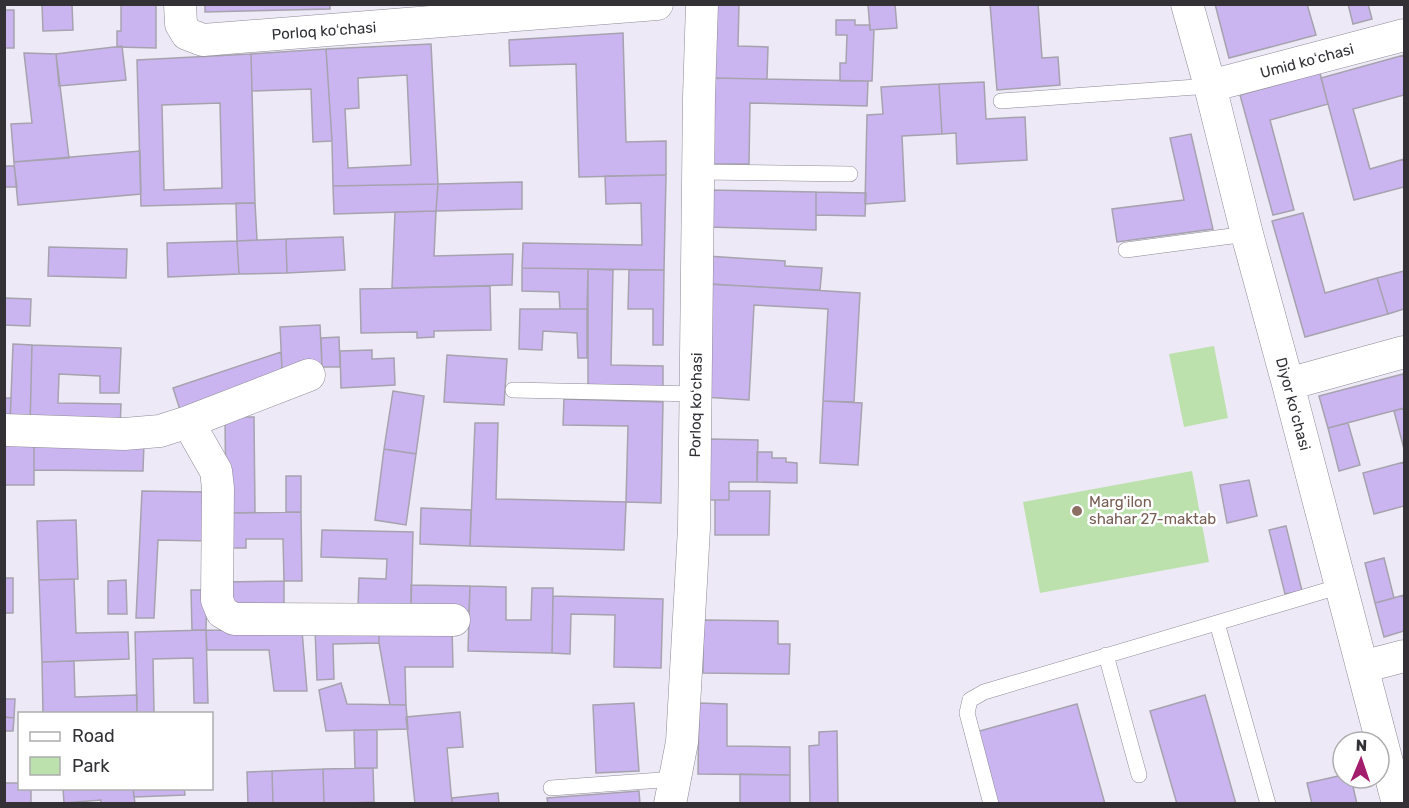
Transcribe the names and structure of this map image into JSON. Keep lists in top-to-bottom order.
{
  "streets": {
    "street": ["Porloq koʻchasi", "Umid koʻchasi", "Diyor koʻchasi"]
  },
  "crossings": [
    ["Umid koʻchasi", "Diyor koʻchasi"]
  ],
  "places": ["Marg'ilon shahar 27-maktab"],
  "legend": ["Road", "Park"],
  "north": "top"
}
